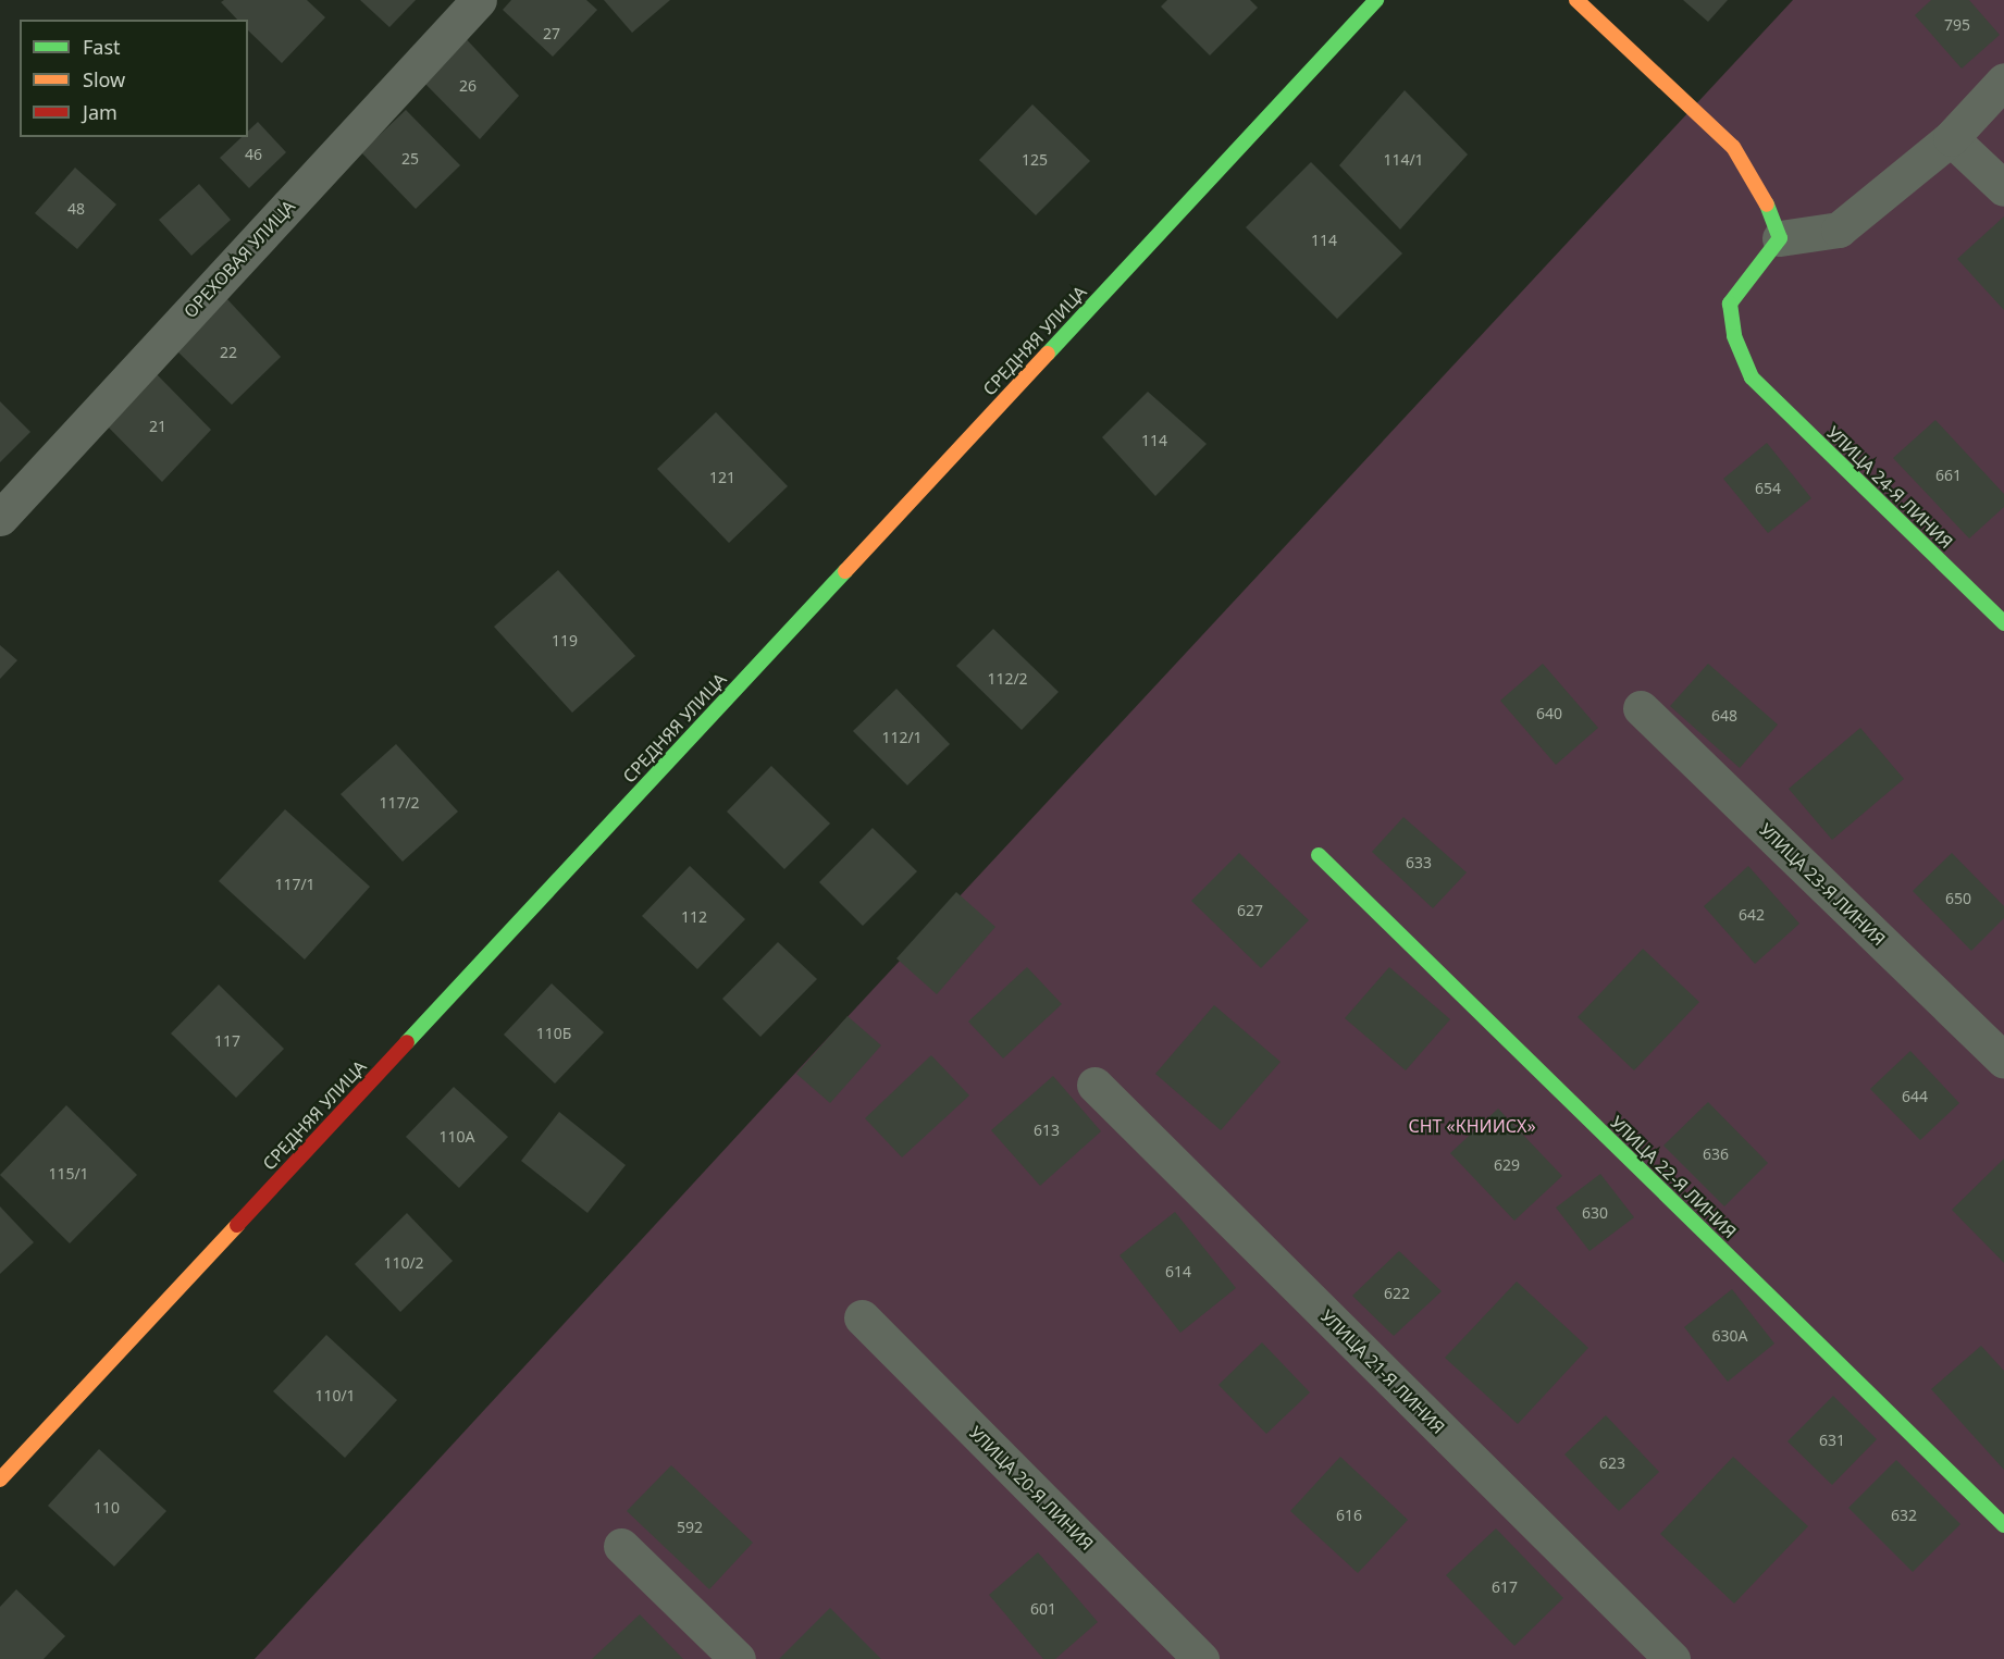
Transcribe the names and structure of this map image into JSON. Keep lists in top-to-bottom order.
{
  "streets": {
    "street": [
      "ОРЕХОВАЯ УЛИЦА",
      "СРЕДНЯЯ УЛИЦА",
      "УЛИЦА 24-Я ЛИНИЯ",
      "УЛИЦА 23-Я ЛИНИЯ",
      "УЛИЦА 22-Я ЛИНИЯ",
      "УЛИЦА 21-Я ЛИНИЯ",
      "УЛИЦА 20-Я ЛИНИЯ"
    ]
  },
  "parks": ["СНТ «КНИИСХ»"],
  "house_numbers": [
    "795",
    "27",
    "26",
    "46",
    "25",
    "125",
    "114/1",
    "48",
    "114",
    "22",
    "21",
    "114",
    "661",
    "121",
    "654",
    "119",
    "112/2",
    "640",
    "648",
    "112/1",
    "117/2",
    "633",
    "117/1",
    "650",
    "627",
    "642",
    "112",
    "110Б",
    "117",
    "644",
    "613",
    "110А",
    "636",
    "629",
    "115/1",
    "630",
    "110/2",
    "614",
    "622",
    "630А",
    "110/1",
    "631",
    "623",
    "110",
    "616",
    "632",
    "592",
    "617",
    "601"
  ],
  "legend": ["Fast", "Slow", "Jam"]
}
